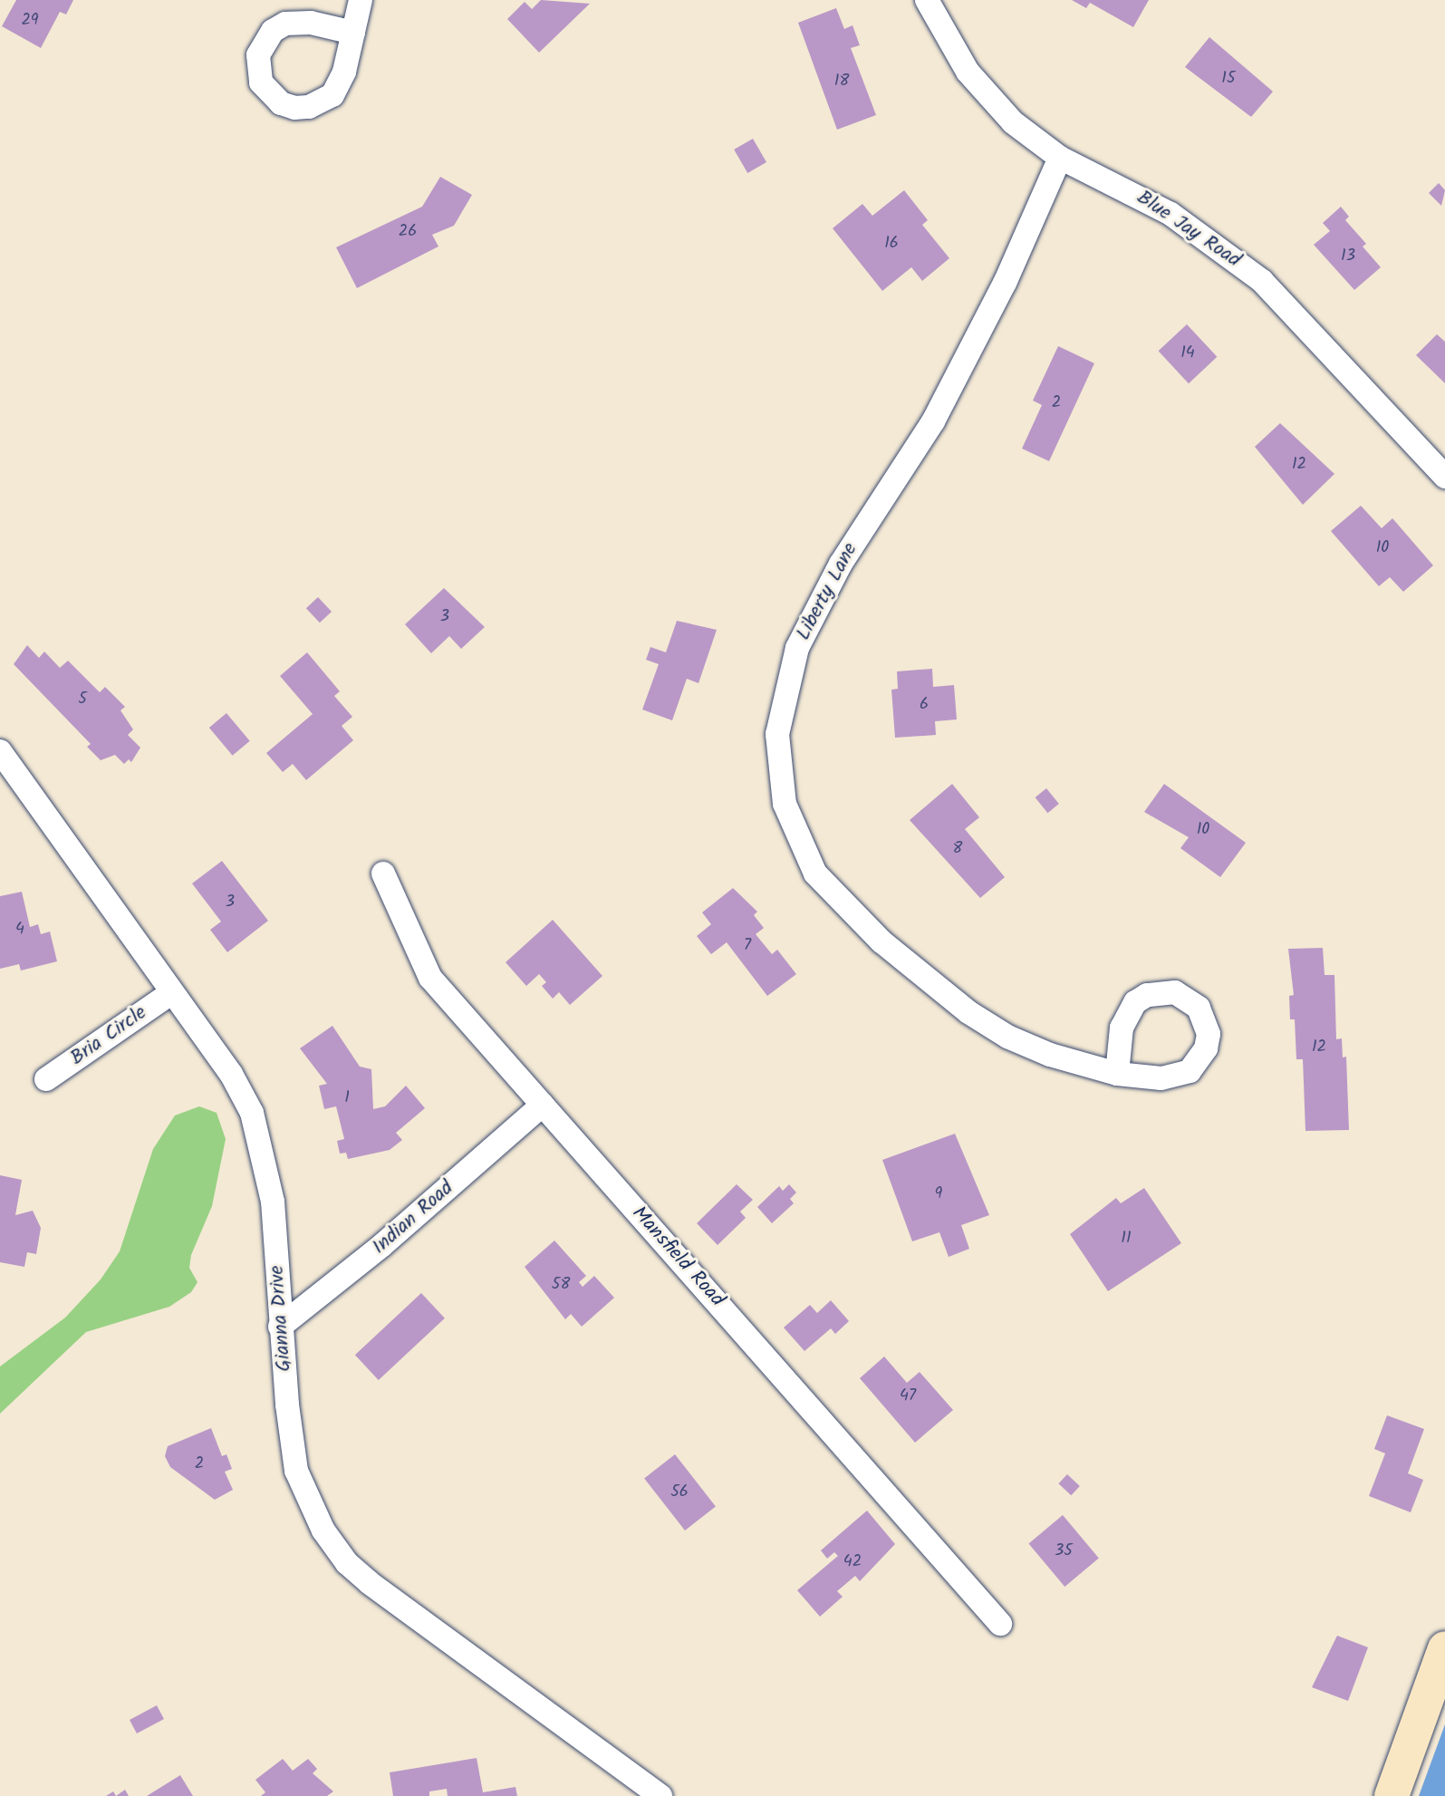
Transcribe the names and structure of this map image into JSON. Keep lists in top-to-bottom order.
{
  "streets": {
    "street": [
      "Blue Jay Road",
      "Liberty Lane",
      "Bria Circle",
      "Indian Road",
      "Mansfield Road",
      "Gianna Drive"
    ]
  },
  "crossings": [
    ["Blue Jay Road", "Liberty Lane"],
    ["Bria Circle", "Gianna Drive"],
    ["Indian Road", "Mansfield Road"],
    ["Indian Road", "Gianna Drive"]
  ],
  "house_numbers": [
    "29",
    "15",
    "18",
    "26",
    "16",
    "13",
    "14",
    "2",
    "12",
    "10",
    "3",
    "5",
    "6",
    "10",
    "8",
    "3",
    "4",
    "7",
    "12",
    "1",
    "9",
    "11",
    "58",
    "47",
    "2",
    "56",
    "35",
    "42"
  ]
}
